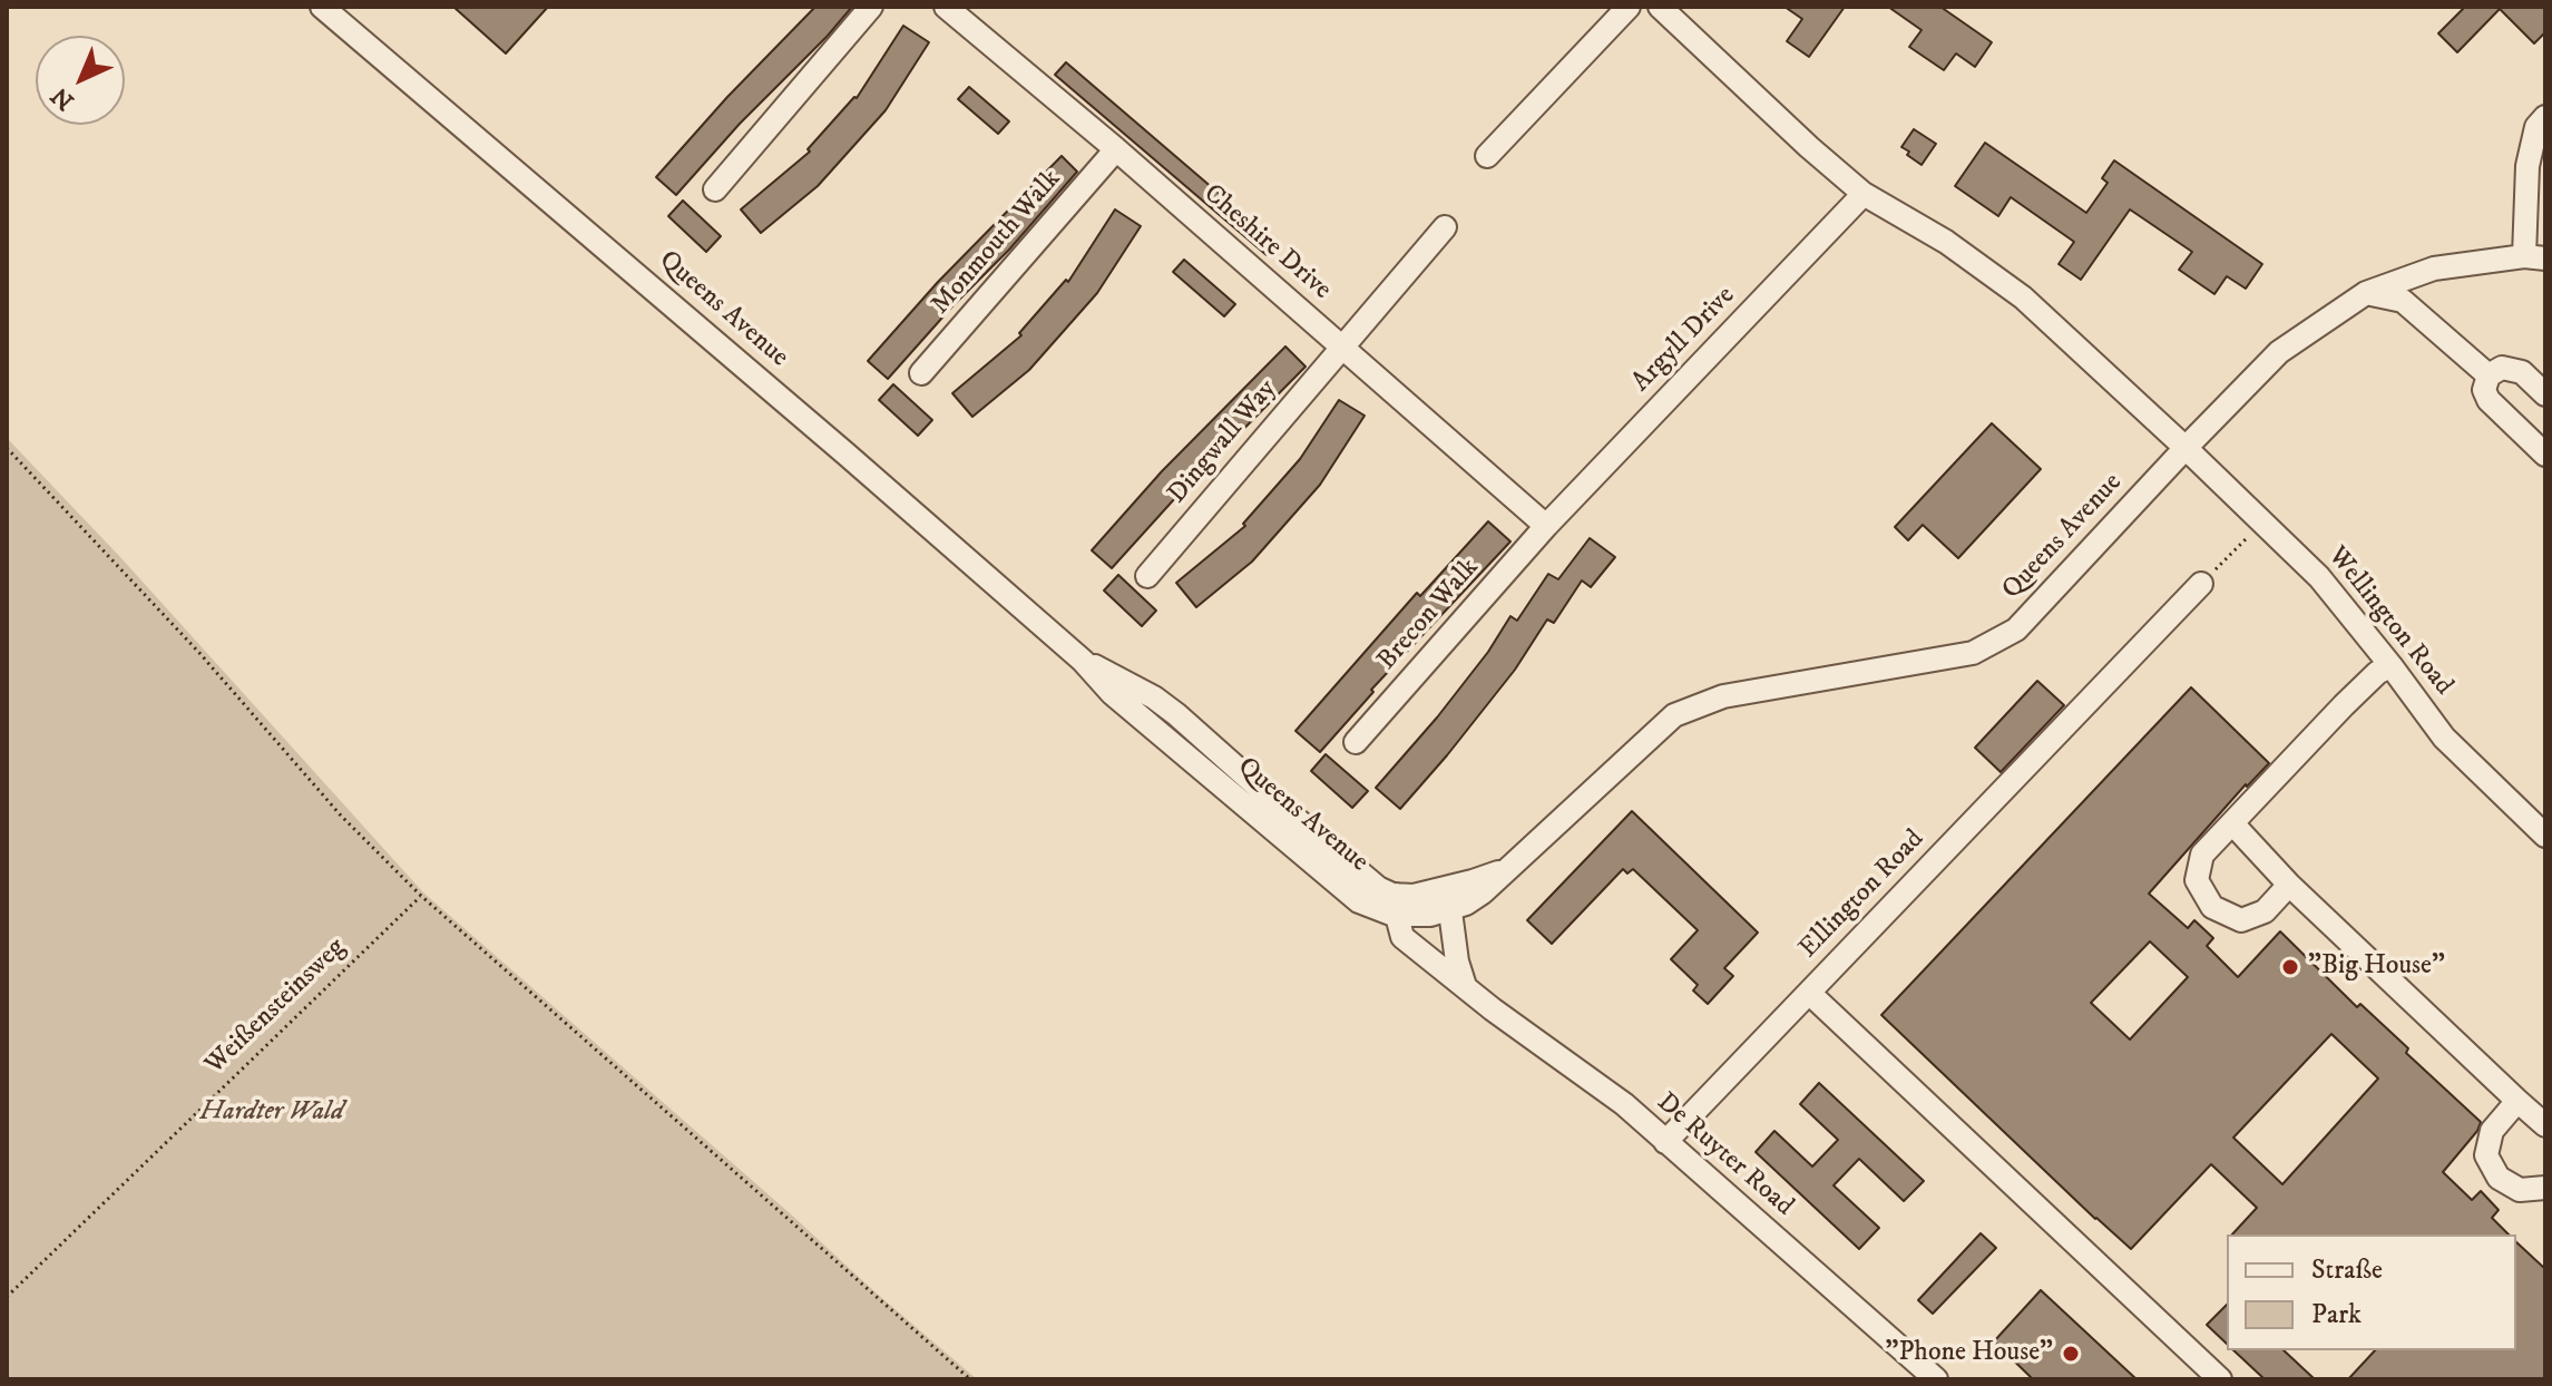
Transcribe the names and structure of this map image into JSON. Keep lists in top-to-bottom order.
{
  "streets": {
    "lane": [
      "Monmouth Walk",
      "Cheshire Drive",
      "Queens Avenue",
      "Argyll Drive",
      "Dingwall Way",
      "Brecon Walk",
      "Wellington Road",
      "Ellington Road",
      "De Ruyter Road"
    ],
    "path": ["Weißensteinsweg"]
  },
  "crossings": [
    ["Monmouth Walk", "Cheshire Drive"],
    ["Cheshire Drive", "Argyll Drive"],
    ["Cheshire Drive", "Dingwall Way"],
    ["Cheshire Drive", "Brecon Walk"],
    ["Queens Avenue", "Wellington Road"],
    ["Queens Avenue", "De Ruyter Road"],
    ["Argyll Drive", "Brecon Walk"],
    ["Argyll Drive", "Wellington Road"]
  ],
  "parks": ["Hardter Wald"],
  "places": ["\"Big House\"", "\"Phone House\""],
  "legend": ["Straße", "Park"],
  "north": "bottom left"
}
